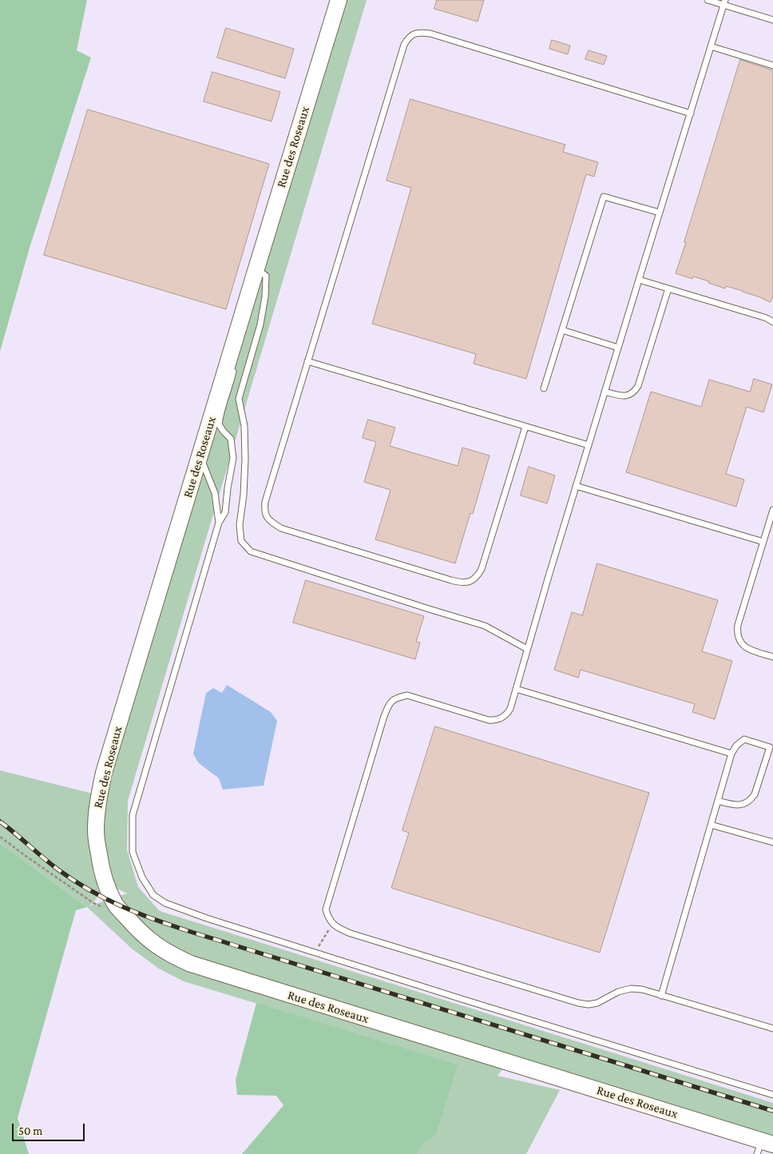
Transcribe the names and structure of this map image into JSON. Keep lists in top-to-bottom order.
{
  "streets": {
    "street": ["Rue des Roseaux"]
  },
  "scale_bar": "50 m"
}
